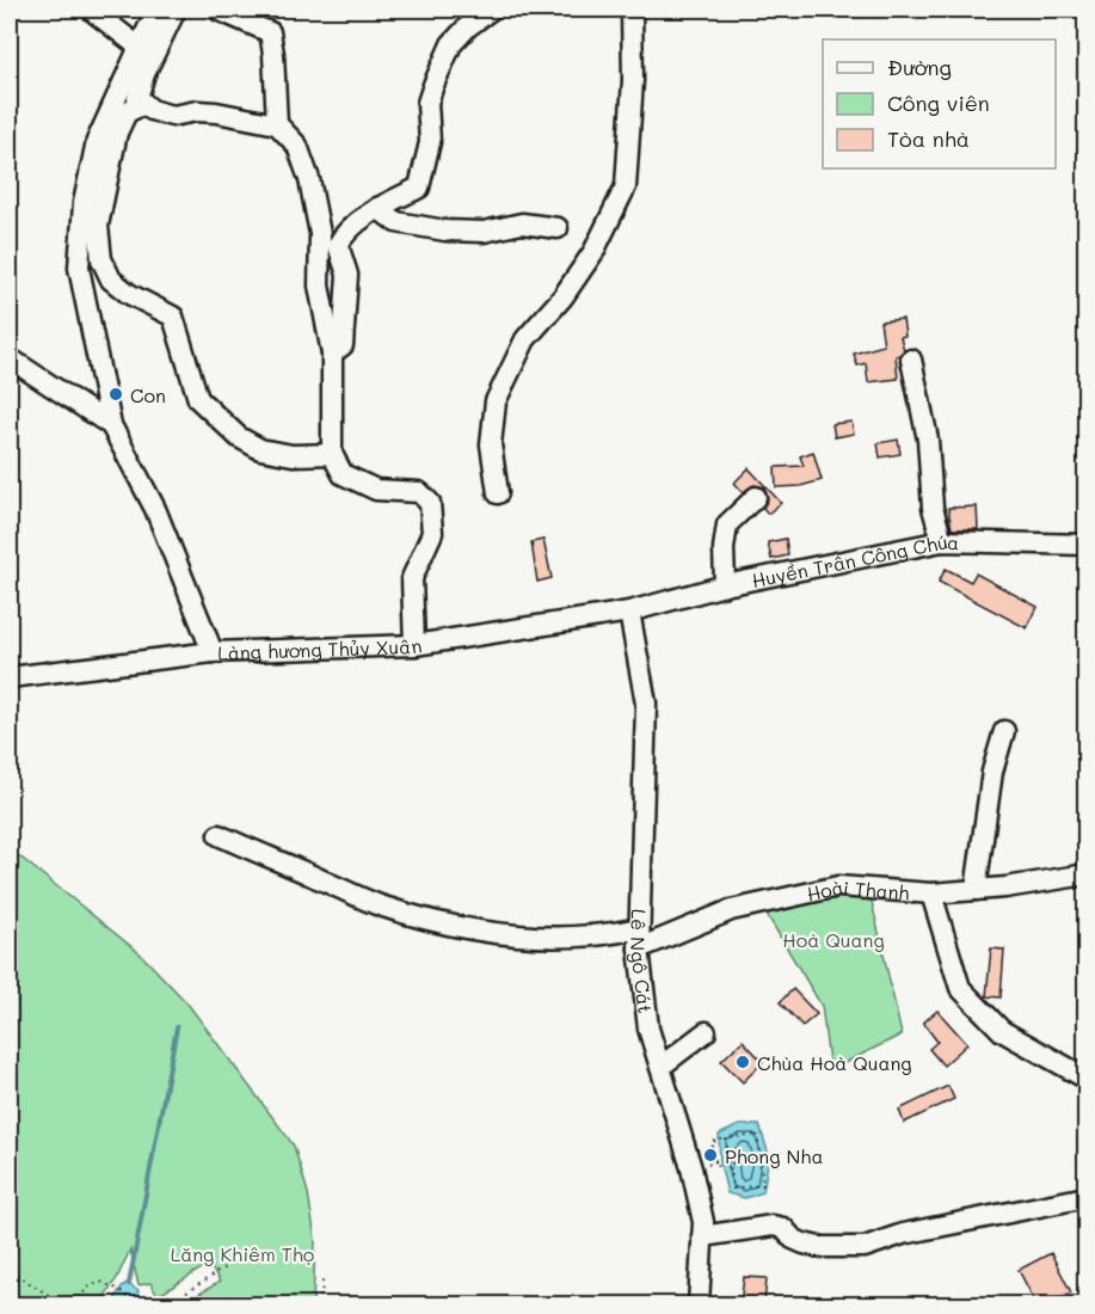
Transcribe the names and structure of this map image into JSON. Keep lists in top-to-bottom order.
{
  "streets": {
    "street": [
      "Huyền Trân Công Chúa",
      "Làng hương Thủy Xuân",
      "Hoài Thanh",
      "Lê Ngô Cát"
    ]
  },
  "crossings": [
    ["Huyền Trân Công Chúa", "Làng hương Thủy Xuân"],
    ["Huyền Trân Công Chúa", "Lê Ngô Cát"],
    ["Làng hương Thủy Xuân", "Lê Ngô Cát"],
    ["Hoài Thanh", "Lê Ngô Cát"]
  ],
  "parks": ["Hoà Quang", "Lăng Khiêm Thọ"],
  "places": ["Con", "Chùa Hoà Quang", "Phong Nha"],
  "legend": ["Đường", "Công viên", "Tòa nhà"]
}
